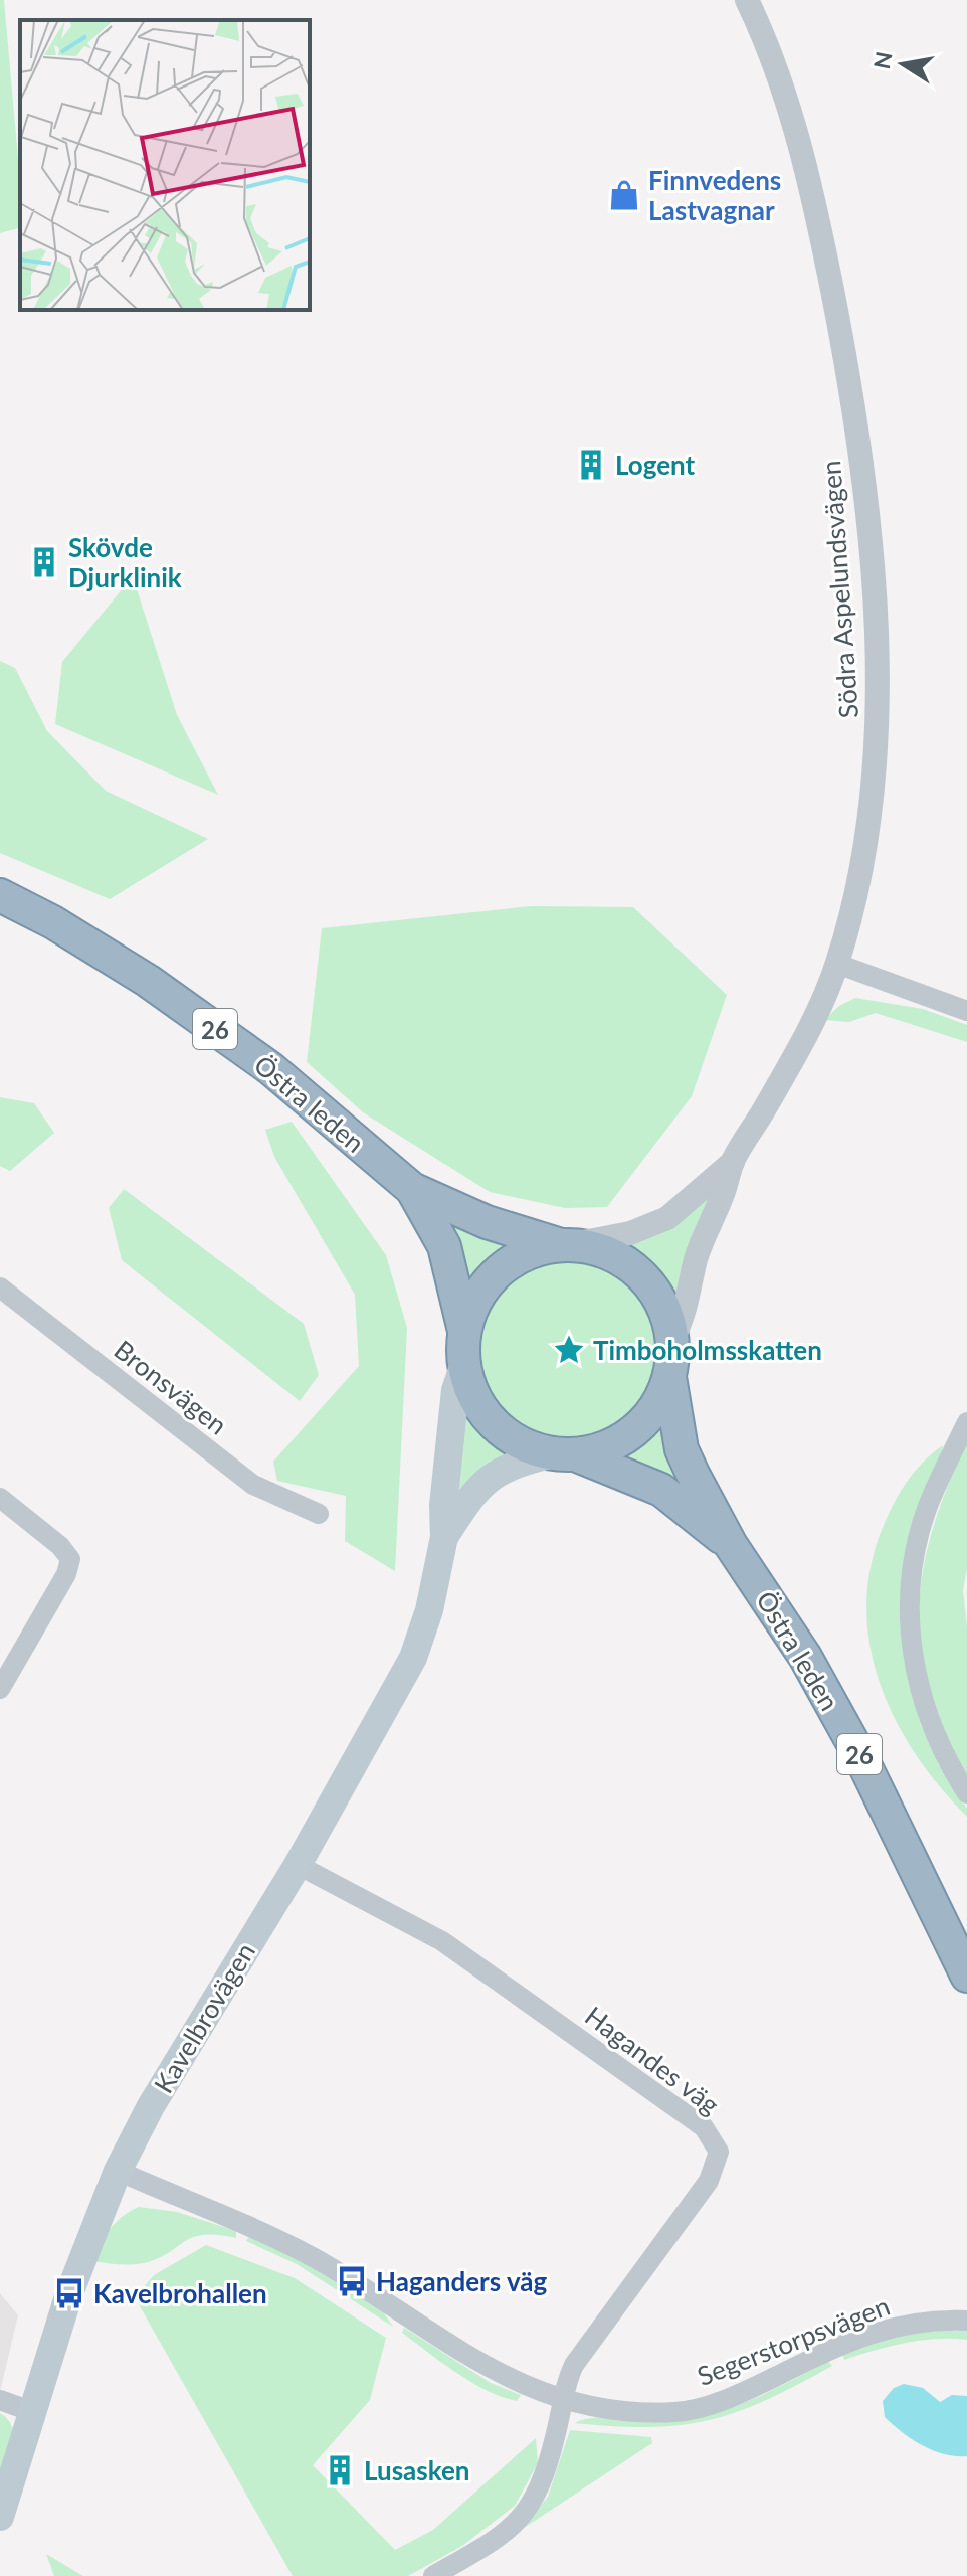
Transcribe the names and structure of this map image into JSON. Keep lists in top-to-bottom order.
{
  "streets": {
    "highway": ["26", "Östra leden"],
    "main road": ["Kavelbrovägen"],
    "street": [
      "Södra Aspelundsvägen",
      "Bronsvägen",
      "Hagandes väg",
      "Segerstorpsvägen"
    ]
  },
  "crossings": [
    ["Södra Aspelundsvägen", "26"],
    ["Södra Aspelundsvägen", "Östra leden"],
    ["Södra Aspelundsvägen", "Kavelbrovägen"],
    ["26", "Östra leden"],
    ["26", "Kavelbrovägen"],
    ["Östra leden", "Kavelbrovägen"],
    ["Kavelbrovägen", "Hagandes väg"],
    ["Kavelbrovägen", "Segerstorpsvägen"],
    ["Hagandes väg", "Segerstorpsvägen"]
  ],
  "places": {
    "shop": ["Finnvedens Lastvagnar"],
    "building": ["Logent", "Skövde Djurklinik", "Lusasken"],
    "place": ["Timboholmsskatten"],
    "bus stop": ["Haganders väg", "Kavelbrohallen"]
  },
  "north": "left"
}
